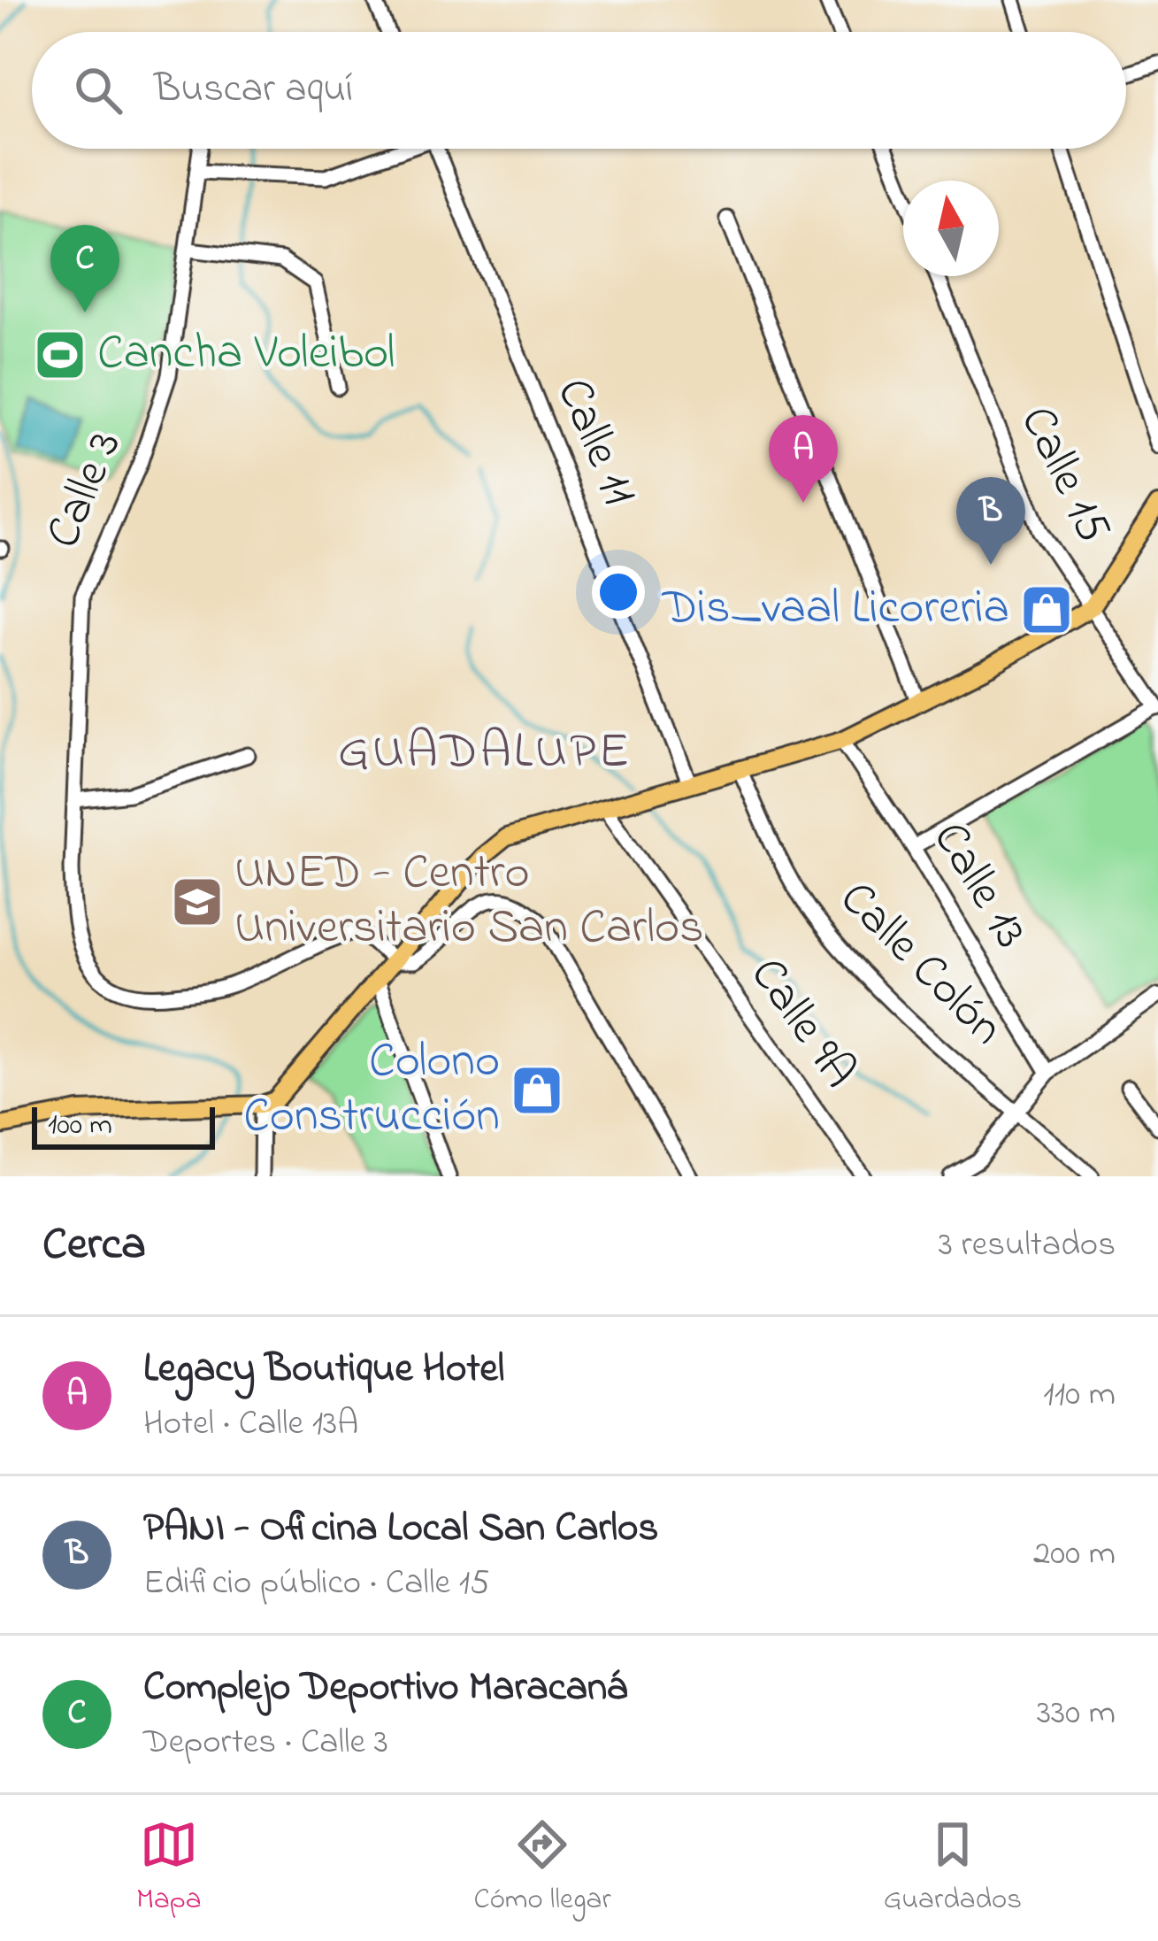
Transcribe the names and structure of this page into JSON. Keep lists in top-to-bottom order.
{
  "streets": {
    "street": [
      "Calle 11",
      "Calle 15",
      "Calle 3",
      "Calle 13",
      "Calle Colón",
      "Calle 9A"
    ]
  },
  "districts": ["GUADALUPE"],
  "places": {
    "sports": ["Cancha Voleibol"],
    "shop": ["Dis_vaal Licoreria", "Colono Construcción"],
    "school or university": ["UNED - Centro Universitario San Carlos"]
  },
  "scale_bar": "100 m",
  "north": "top",
  "page": {
    "search": "Buscar aquí",
    "pins": ["C", "A", "B"],
    "scale": "100 m",
    "heading": ["Cerca", "3 resultados"],
    "list": [
      {
        "mark": "A",
        "name": "Legacy Boutique Hotel",
        "note": "Hotel · Calle 13A",
        "value": "110 m"
      },
      {
        "mark": "B",
        "name": "PANI - Oficina Local San Carlos",
        "note": "Edificio público · Calle 15",
        "value": "200 m"
      },
      {
        "mark": "C",
        "name": "Complejo Deportivo Maracaná",
        "note": "Deportes · Calle 3",
        "value": "330 m"
      }
    ],
    "nav": ["Mapa", "Cómo llegar", "Guardados"]
  }
}
